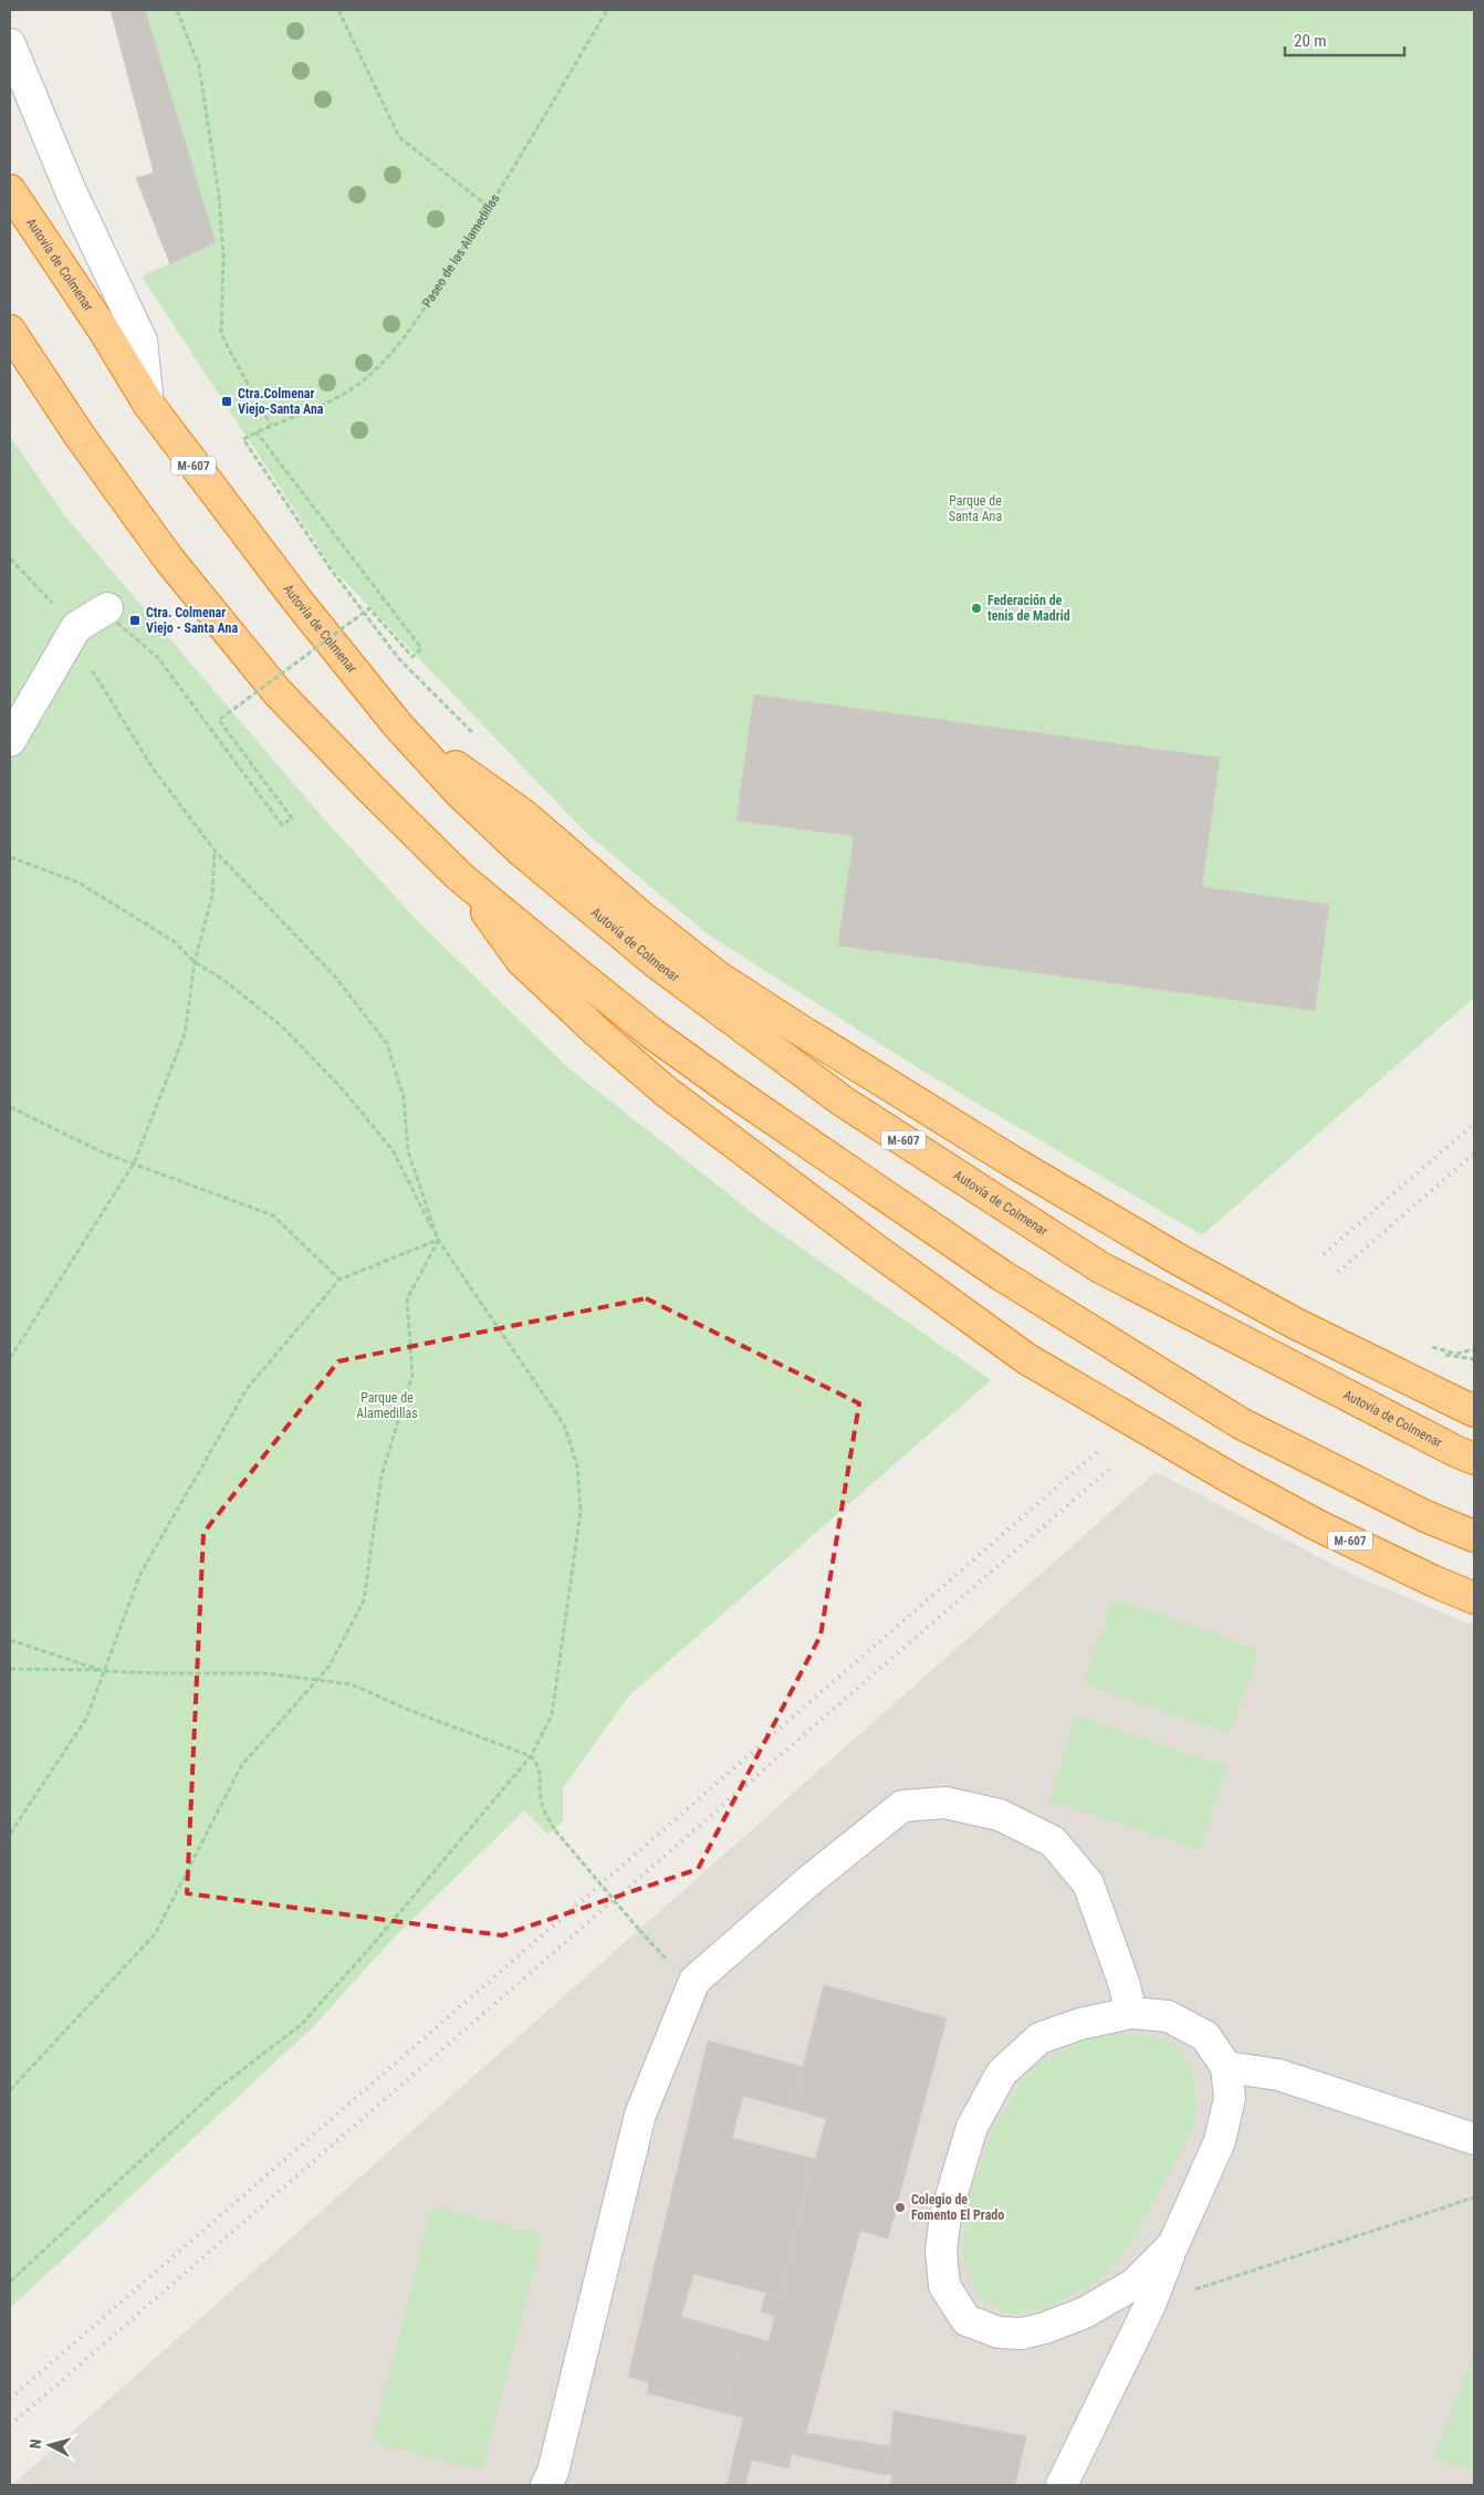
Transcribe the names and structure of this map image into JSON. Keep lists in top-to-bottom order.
{
  "streets": {
    "highway": ["Autovía de Colmenar", "M-607"],
    "path": ["Paseo de las Alamedillas"]
  },
  "crossings": [
    ["Autovía de Colmenar", "M-607"]
  ],
  "parks": ["Parque de Santa Ana", "Parque de Alamedillas"],
  "places": {
    "transit": ["Ctra.Colmenar Viejo-Santa Ana", "Ctra. Colmenar Viejo - Santa Ana"],
    "other": ["Federación de tenis de Madrid", "Colegio de Fomento El Prado"]
  },
  "scale_bar": "20 m",
  "north": "left"
}
